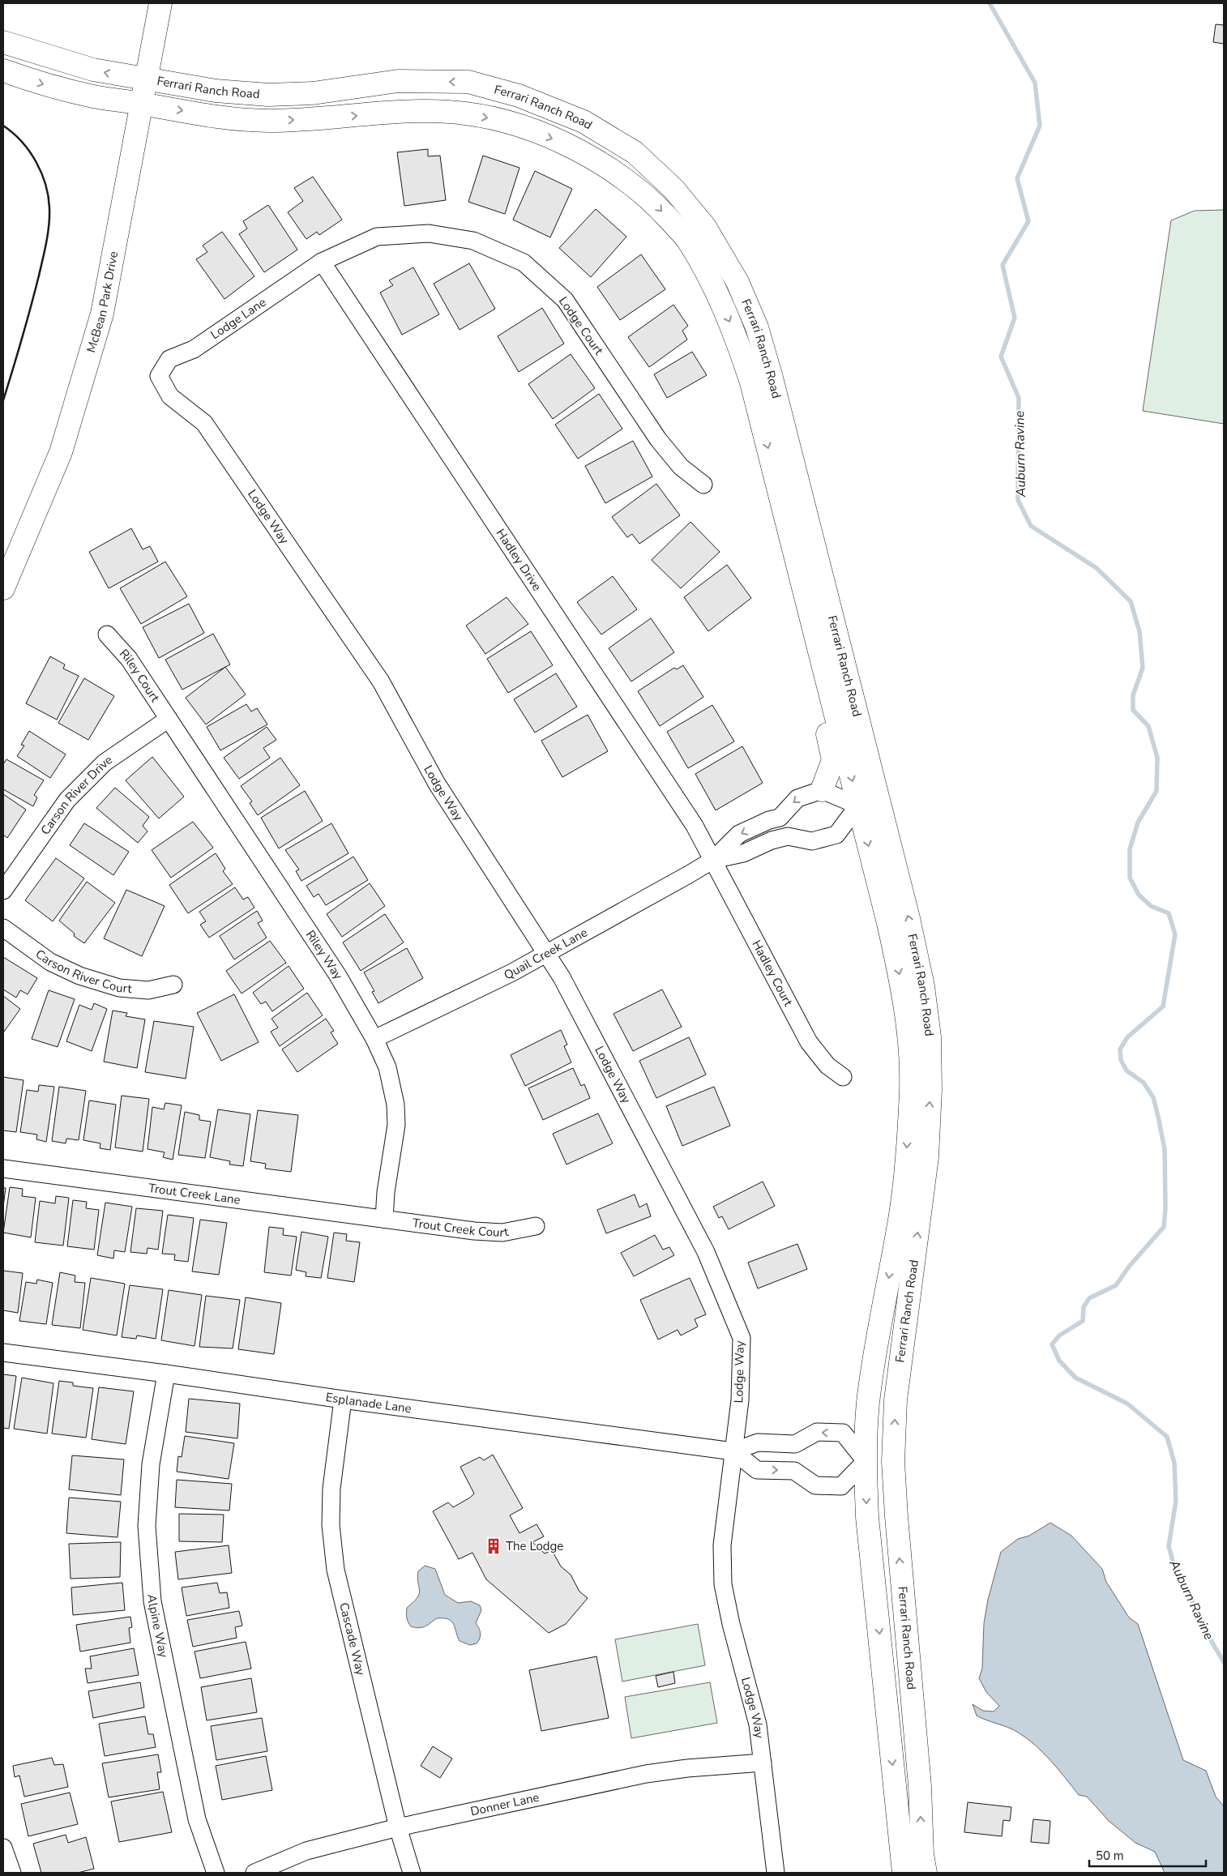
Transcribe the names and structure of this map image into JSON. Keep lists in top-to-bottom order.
{
  "streets": {
    "main road": ["Ferrari Ranch Road", "McBean Park Drive"],
    "street": [
      "Lodge Lane",
      "Lodge Court",
      "Lodge Way",
      "Hadley Drive",
      "Riley Court",
      "Carson River Drive",
      "Quail Creek Lane",
      "Riley Way",
      "Carson River Court",
      "Hadley Court",
      "Trout Creek Lane",
      "Trout Creek Court",
      "Esplanade Lane",
      "Alpine Way",
      "Cascade Way",
      "Donner Lane"
    ]
  },
  "crossings": [
    ["Ferrari Ranch Road", "McBean Park Drive"],
    ["Ferrari Ranch Road", "Esplanade Lane"],
    ["Lodge Lane", "Lodge Court"],
    ["Lodge Lane", "Lodge Way"],
    ["Lodge Lane", "Hadley Drive"],
    ["Lodge Court", "Hadley Drive"],
    ["Lodge Way", "Quail Creek Lane"],
    ["Lodge Way", "Esplanade Lane"],
    ["Lodge Way", "Donner Lane"],
    ["Hadley Drive", "Quail Creek Lane"],
    ["Hadley Drive", "Hadley Court"],
    ["Riley Court", "Carson River Drive"],
    ["Riley Court", "Riley Way"],
    ["Carson River Drive", "Riley Way"],
    ["Quail Creek Lane", "Riley Way"],
    ["Quail Creek Lane", "Hadley Court"],
    ["Riley Way", "Trout Creek Lane"],
    ["Riley Way", "Trout Creek Court"],
    ["Trout Creek Lane", "Trout Creek Court"],
    ["Esplanade Lane", "Alpine Way"],
    ["Esplanade Lane", "Cascade Way"],
    ["Cascade Way", "Donner Lane"]
  ],
  "water": ["Auburn Ravine"],
  "places": {
    "building": ["The Lodge"]
  },
  "scale_bar": "50 m"
}
